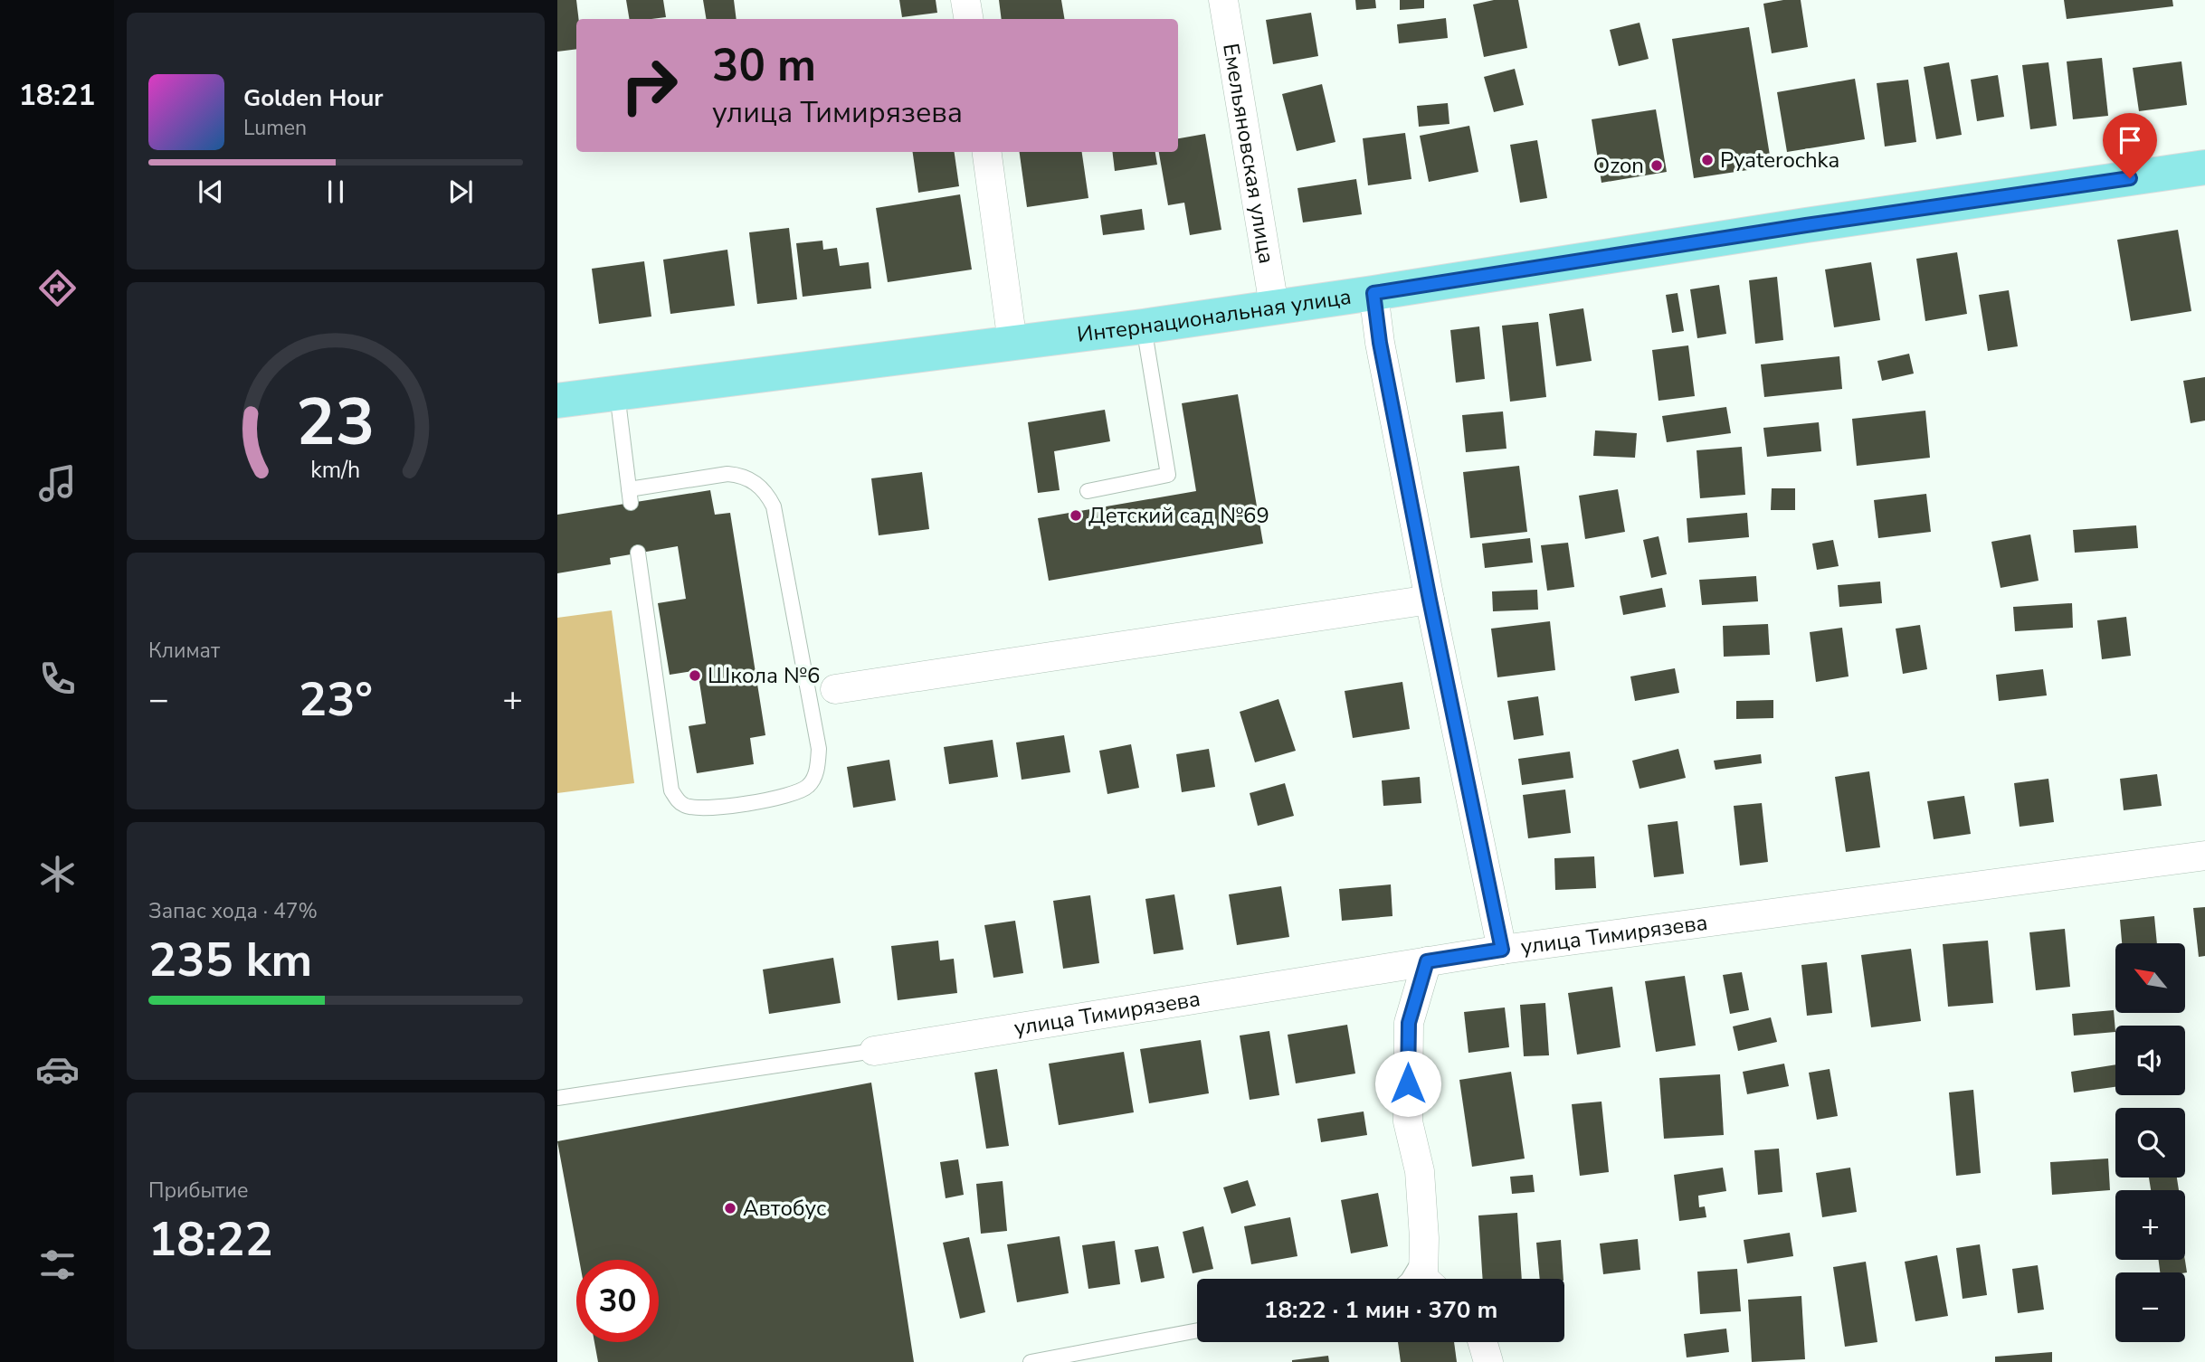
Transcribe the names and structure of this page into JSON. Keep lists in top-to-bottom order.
{
  "streets": {
    "main road": ["Интернациональная улица"],
    "street": ["Емельяновская улица", "улица Тимирязева"]
  },
  "crossings": [
    ["Емельяновская улица", "Интернациональная улица"]
  ],
  "places": [
    "Pyaterochka",
    "Ozon",
    "Детский сад №69",
    "Школа №6",
    "Автобус"
  ],
  "north": "top left",
  "page": {
    "tabs": "18:21",
    "turn": ["30 m", "улица Тимирязева"],
    "song": ["Golden Hour", "Lumen"],
    "tile": [
      "Климат",
      ["Запас хода · 47%", "235 km"],
      ["Прибытие", "18:22"]
    ],
    "heat": ["−", "23°", "+"],
    "map_buttons": ["+", "−"],
    "limit": "30",
    "trip": "18:22 · 1 мин · 370 m",
    "gauge": ["23", "km/h"]
  }
}
